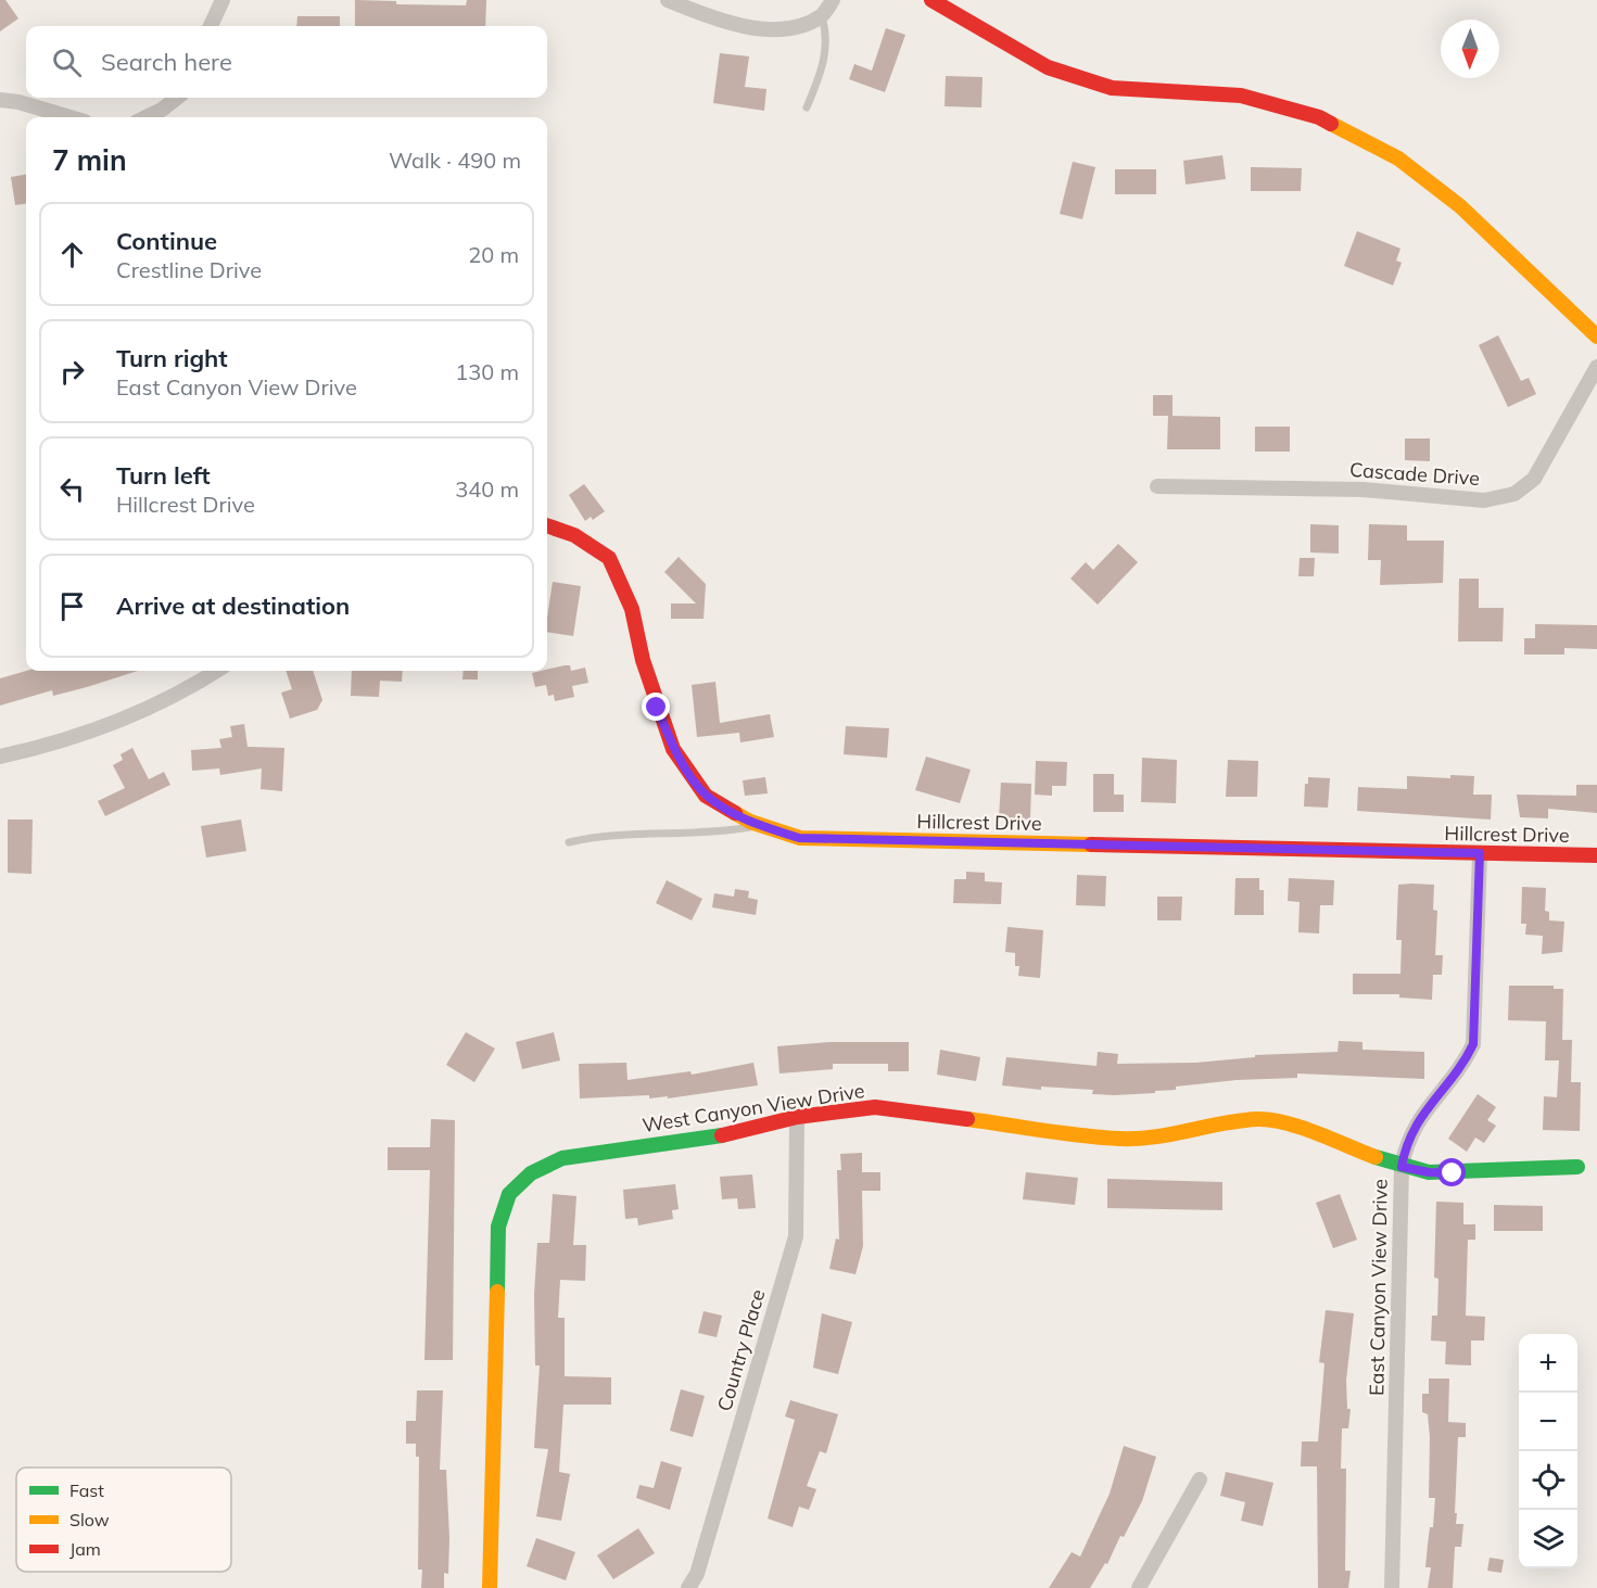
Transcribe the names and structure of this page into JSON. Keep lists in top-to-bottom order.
{
  "streets": {
    "street": [
      "Cascade Drive",
      "Hillcrest Drive",
      "West Canyon View Drive",
      "East Canyon View Drive",
      "Country Place"
    ]
  },
  "crossings": [
    ["Hillcrest Drive", "East Canyon View Drive"],
    ["West Canyon View Drive", "East Canyon View Drive"],
    ["West Canyon View Drive", "Country Place"]
  ],
  "legend": ["Fast", "Slow", "Jam"],
  "north": "bottom",
  "page": {
    "search": "Search here",
    "heading": ["7 min", "Walk · 490 m"],
    "list": [
      ["Continue", "Crestline Drive", "20 m"],
      ["Turn right", "East Canyon View Drive", "130 m"],
      ["Turn left", "Hillcrest Drive", "340 m"],
      "Arrive at destination"
    ],
    "map_buttons": ["+", "−"]
  }
}
